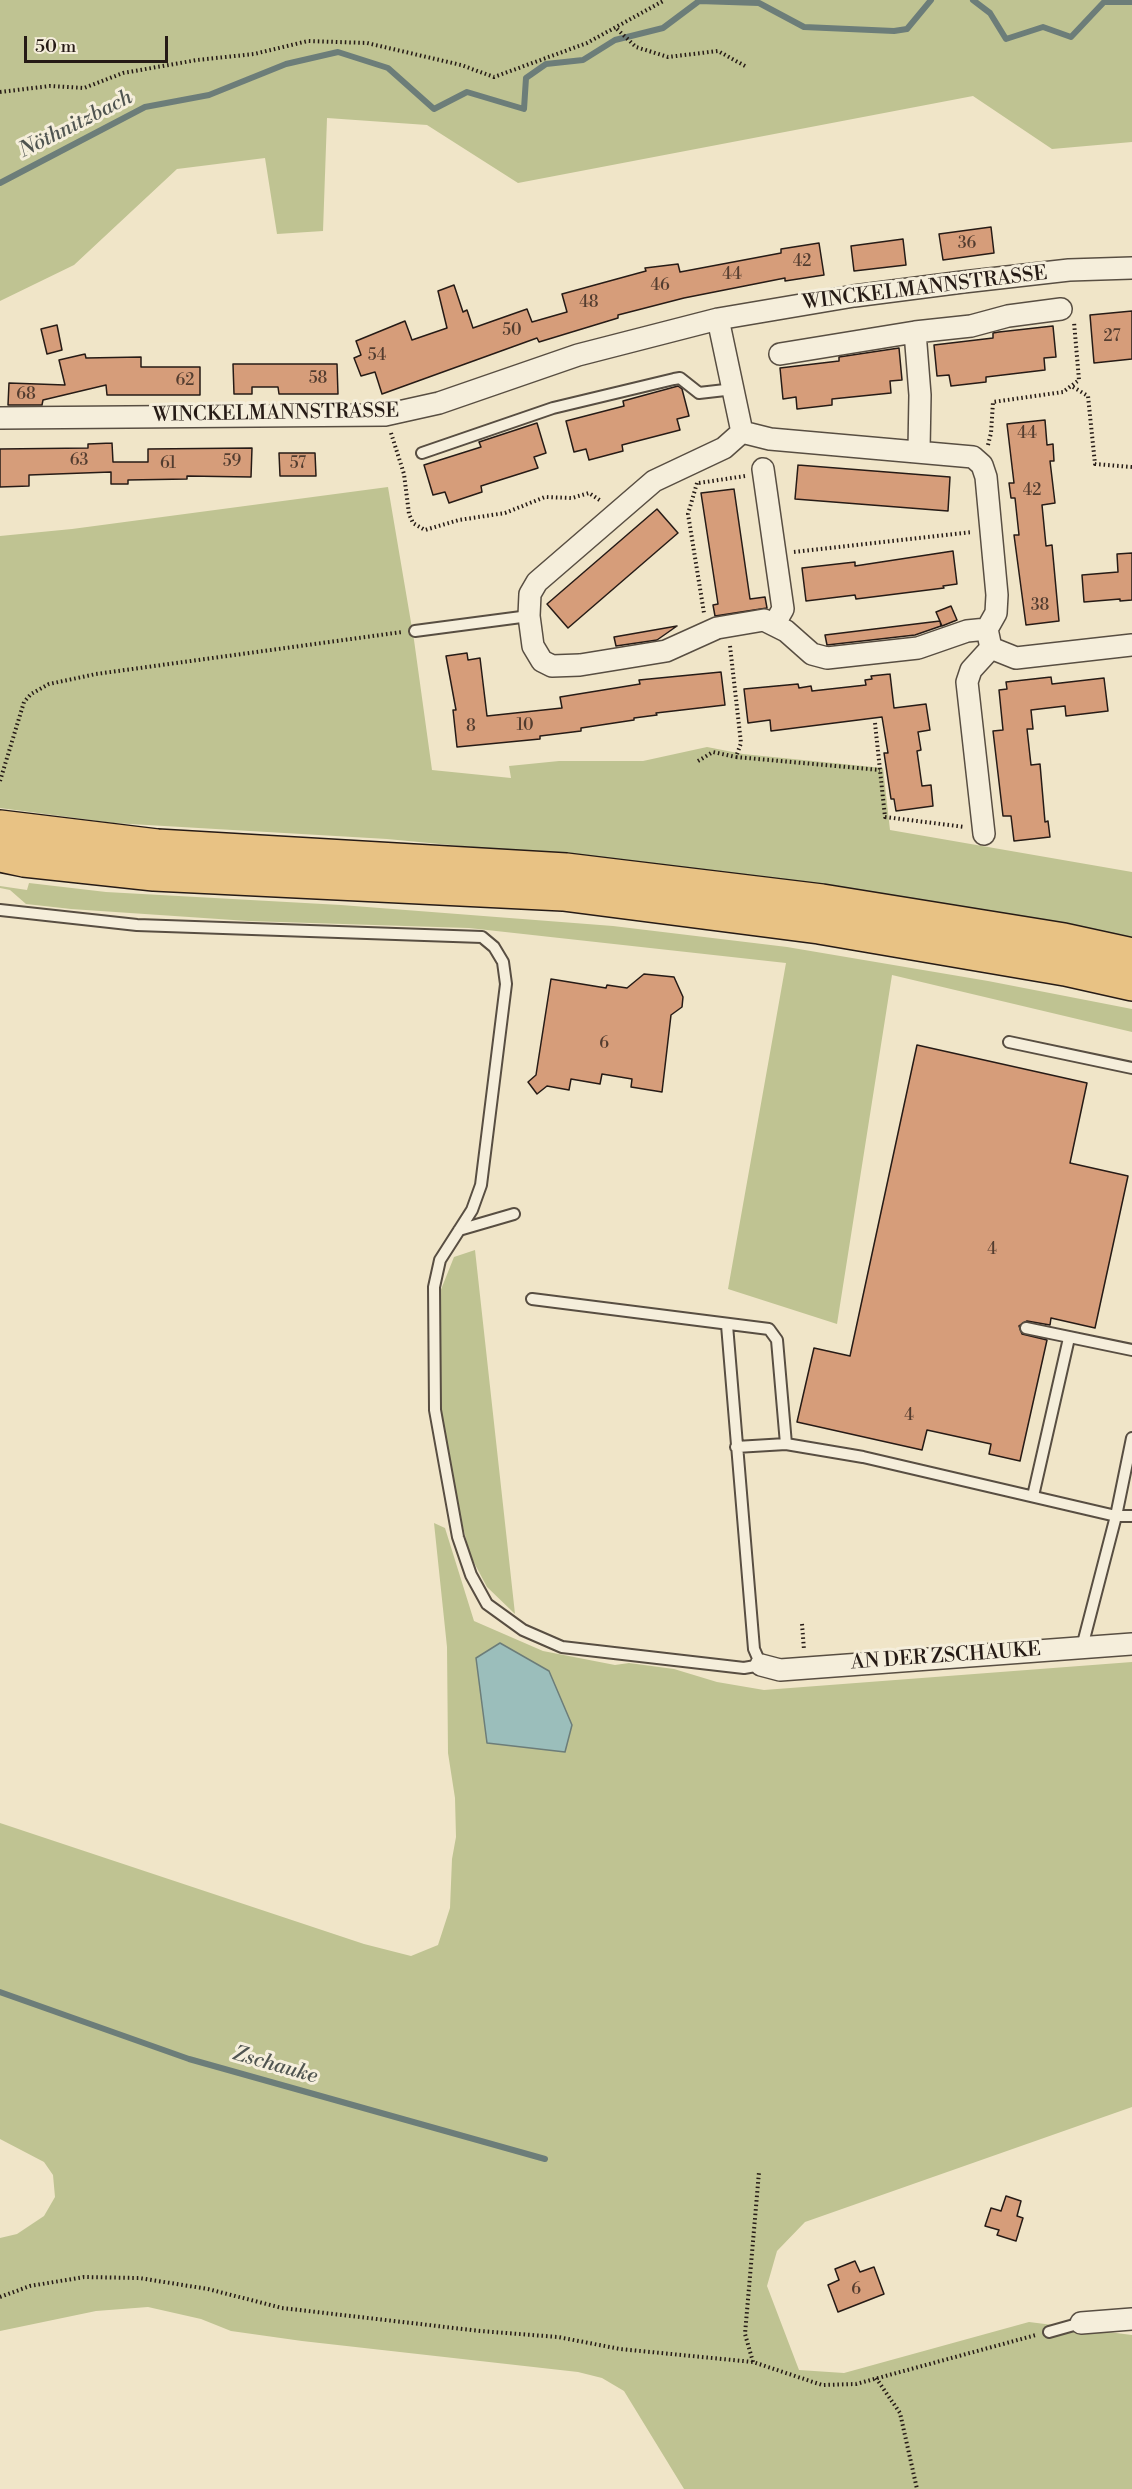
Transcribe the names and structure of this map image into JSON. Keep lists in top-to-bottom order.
{
  "streets": {
    "street": ["WINCKELMANNSTRASSE", "AN DER ZSCHAUKE"]
  },
  "water": ["Nöthnitzbach", "Zschauke"],
  "house_numbers": [
    "36",
    "42",
    "44",
    "46",
    "48",
    "50",
    "27",
    "54",
    "58",
    "62",
    "68",
    "44",
    "63",
    "59",
    "61",
    "57",
    "42",
    "38",
    "10",
    "8",
    "6",
    "4",
    "4",
    "6"
  ],
  "scale_bar": "50 m"
}
